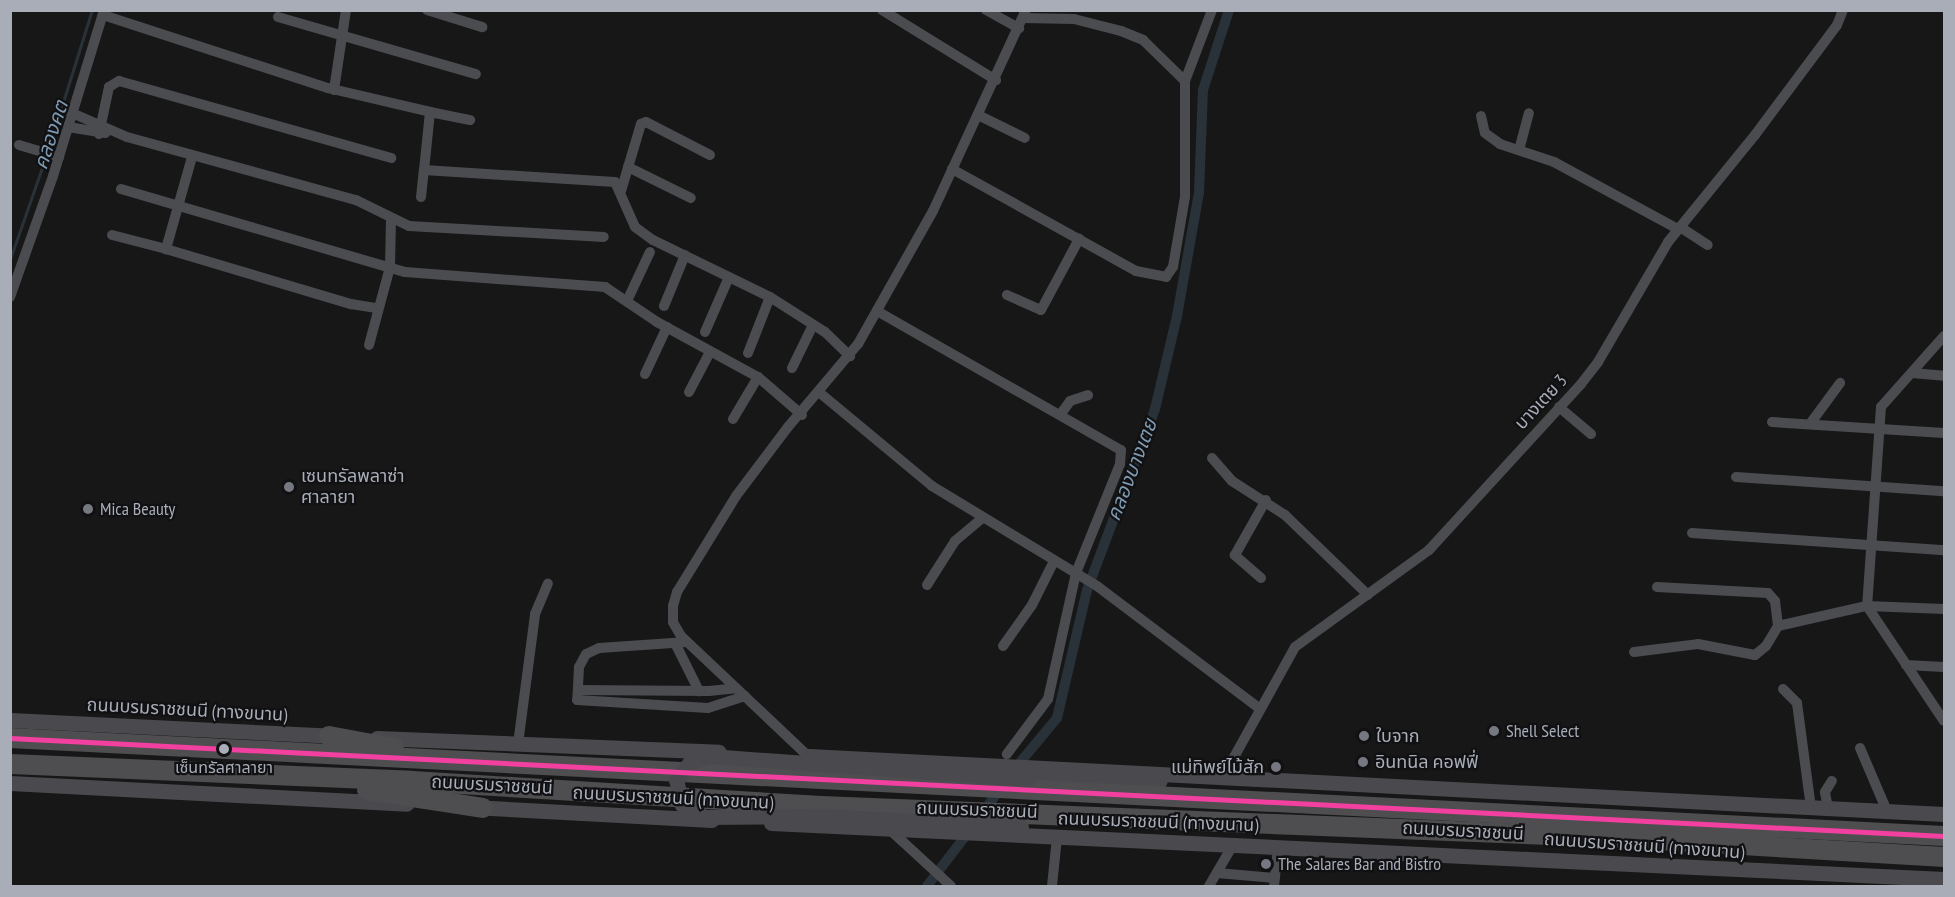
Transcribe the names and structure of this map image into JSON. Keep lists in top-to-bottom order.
{
  "streets": {
    "highway": ["ถนนบรมราชชนนี"],
    "main road": ["ถนนบรมราชชนนี (ทางขนาน)"],
    "street": ["บางเตย 3"]
  },
  "crossings": [
    ["ถนนบรมราชชนนี (ทางขนาน)", "ถนนบรมราชชนนี"]
  ],
  "water": ["คลองคต", "คลองบางเตย"],
  "places": [
    "เซนทรัลพลาซ่า ศาลายา",
    "Mica Beauty",
    "Shell Select",
    "ใบจาก",
    "เซ็นทรัลศาลายา",
    "อินทนิล คอฟฟี่",
    "แม่ทิพย์ไม้สัก",
    "The Salares Bar and Bistro"
  ]
}
